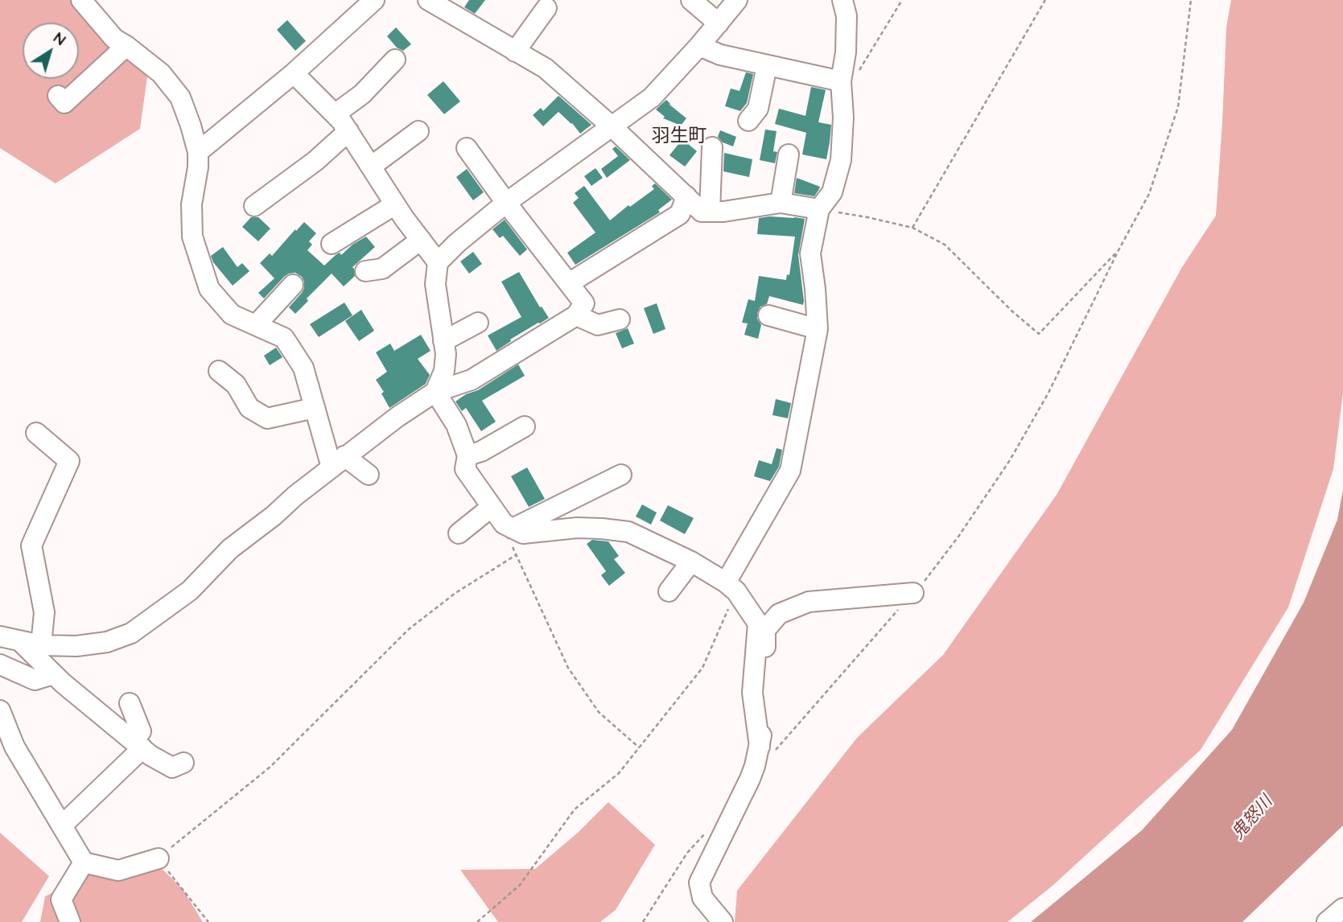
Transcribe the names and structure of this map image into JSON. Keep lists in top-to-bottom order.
{
  "districts": ["羽生町"],
  "water": ["鬼怒川"],
  "north": "top right"
}
